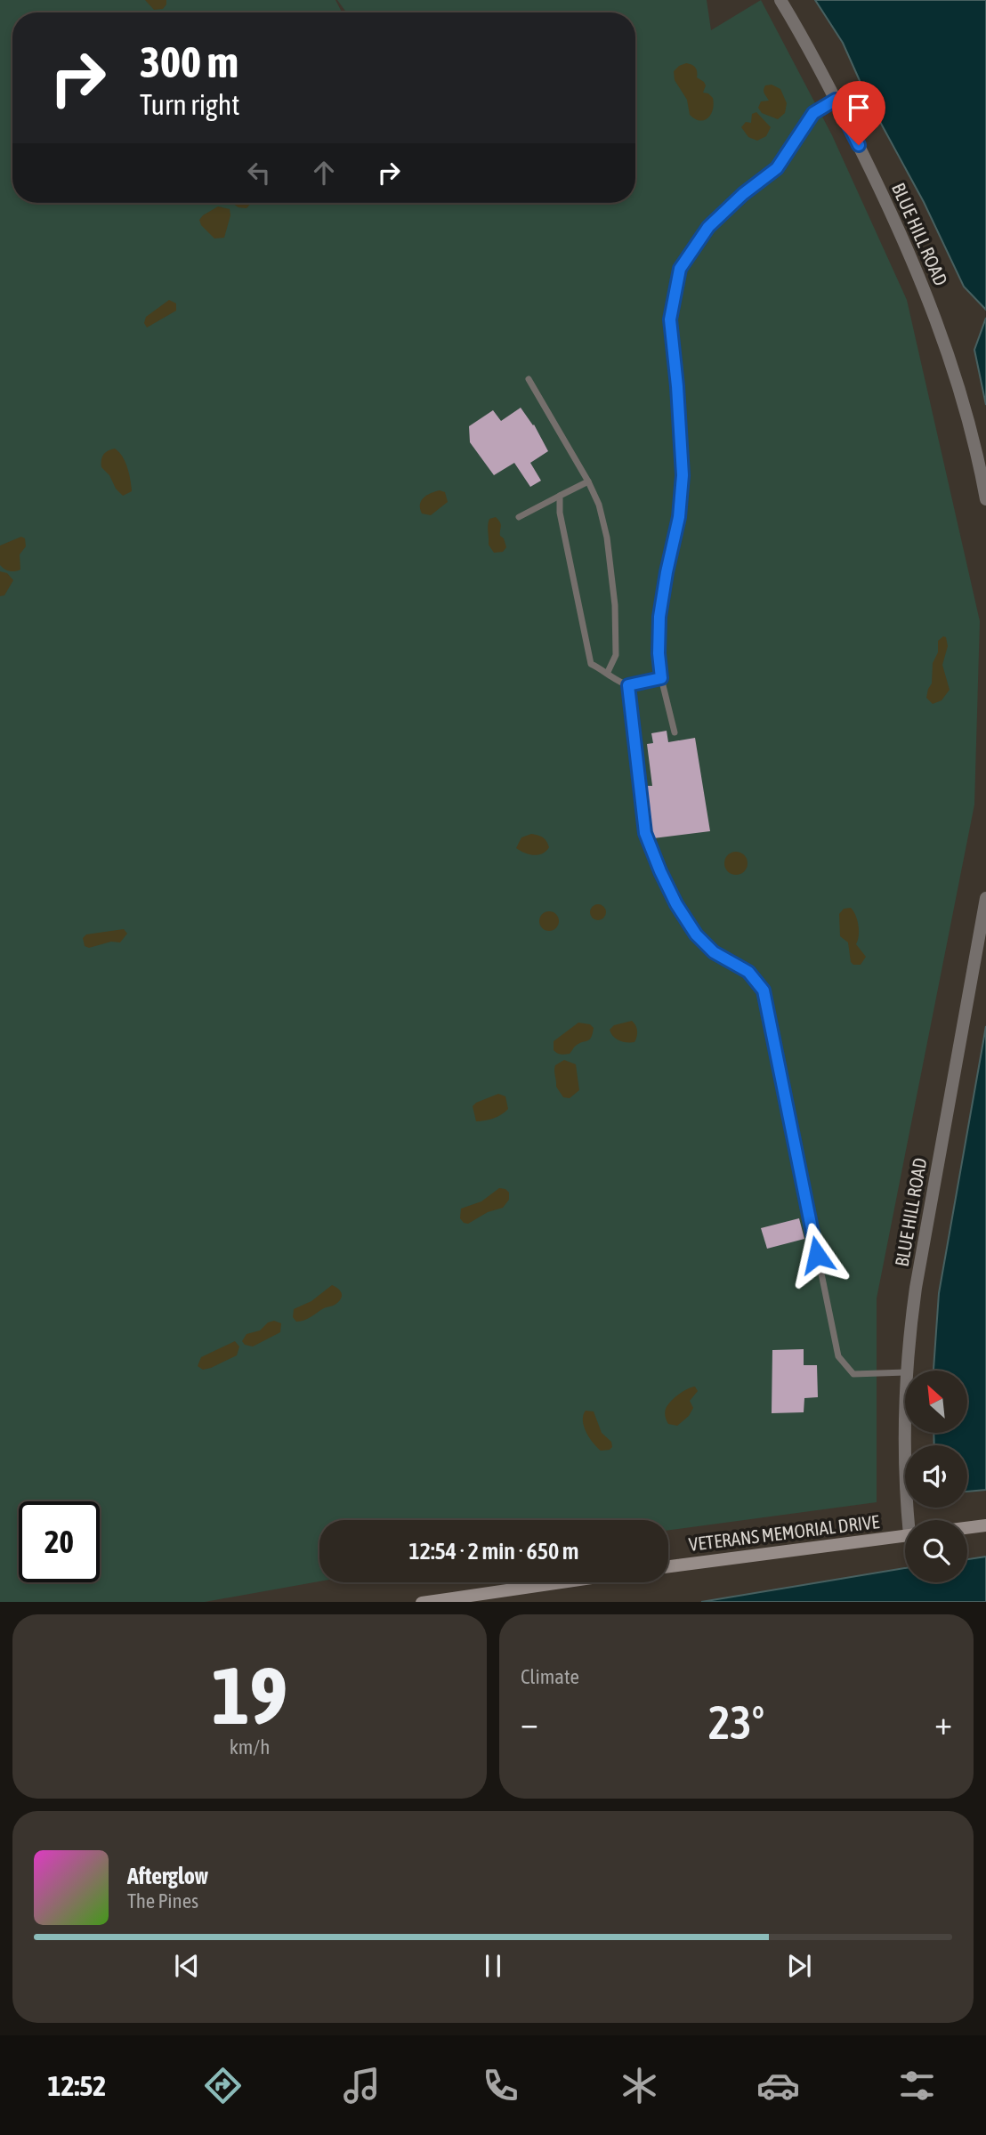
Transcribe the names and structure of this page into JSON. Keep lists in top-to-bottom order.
{
  "streets": {
    "main road": ["VETERANS MEMORIAL DRIVE"],
    "street": ["BLUE HILL ROAD"]
  },
  "north": "top left",
  "page": {
    "turn": ["300 m", "Turn right"],
    "limit": "20",
    "trip": "12:54 · 2 min · 650 m",
    "tile": [
      ["19", "km/h"],
      "Climate"
    ],
    "heat": ["−", "23°", "+"],
    "song": ["Afterglow", "The Pines"],
    "tabs": "12:52"
  }
}
